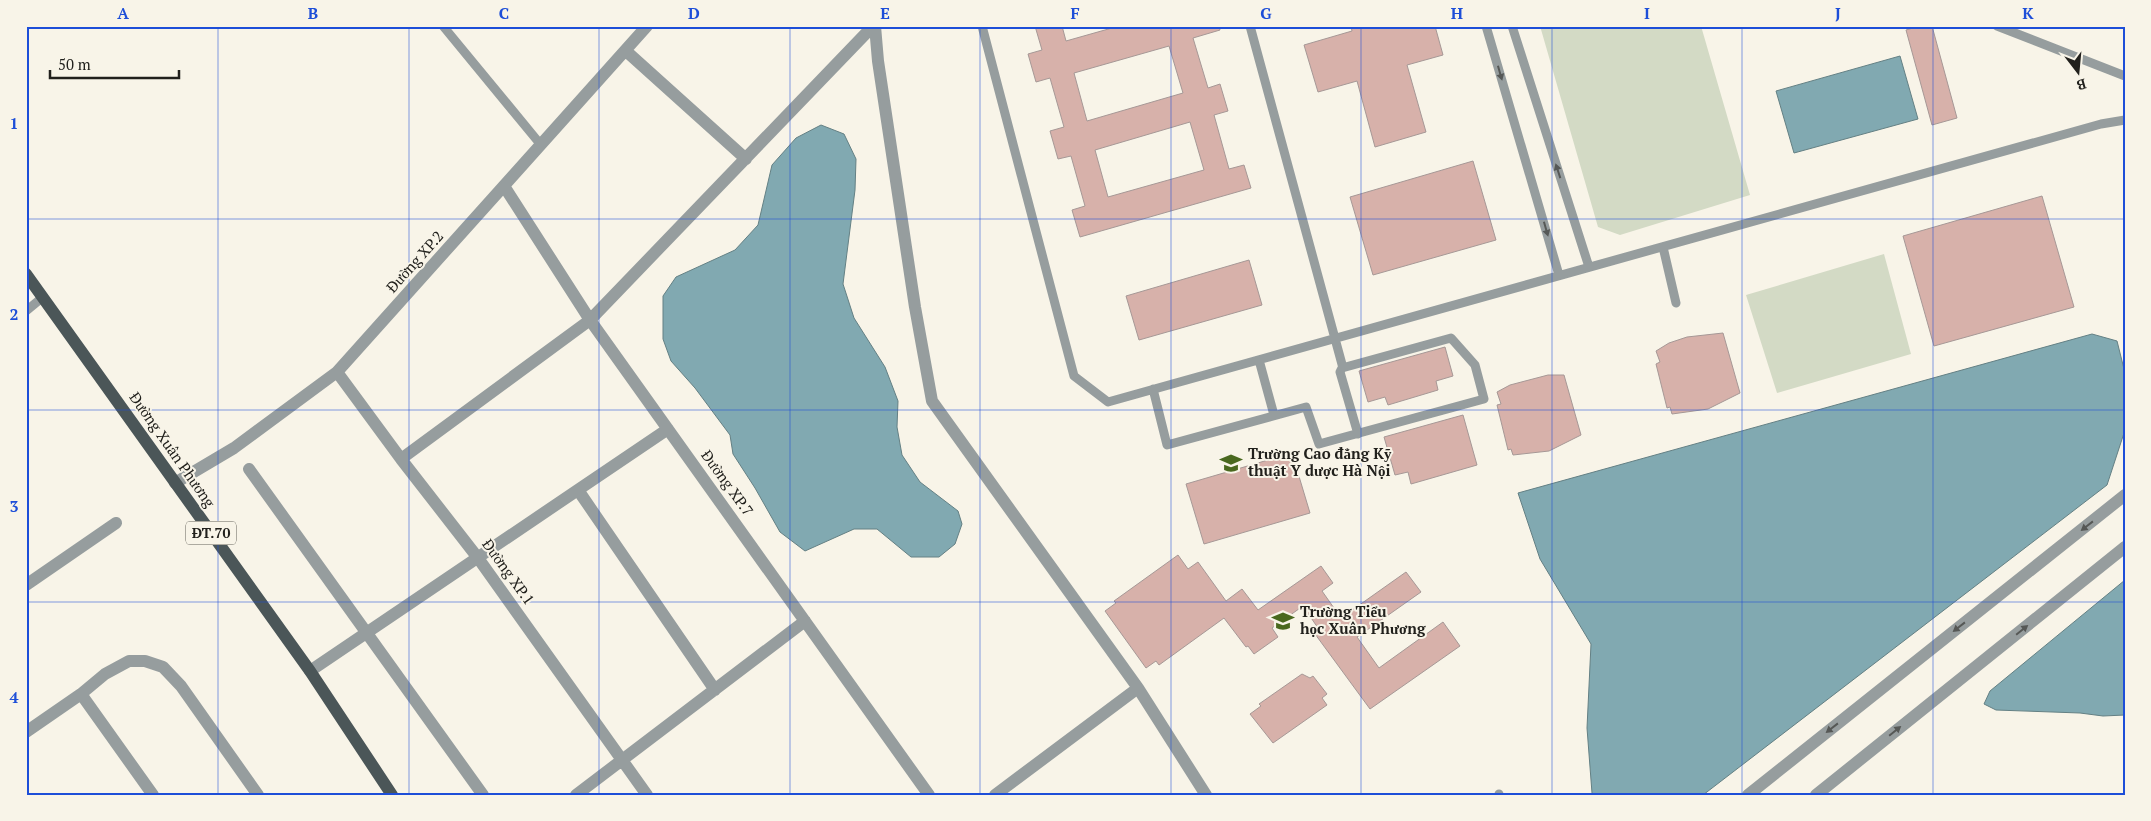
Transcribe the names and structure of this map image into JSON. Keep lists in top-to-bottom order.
{
  "streets": {
    "main road": ["Đường Xuân Phương", "ĐT.70"],
    "street": ["Đường XP.2", "Đường XP.7", "Đường XP.1"]
  },
  "crossings": [
    ["Đường XP.2", "Đường Xuân Phương"],
    ["Đường XP.2", "Đường XP.7"],
    ["Đường XP.2", "Đường XP.1"]
  ],
  "places": {
    "school or university": ["Trường Cao đẳng Kỹ thuật Y dược Hà Nội", "Trường Tiểu học Xuân Phương"]
  },
  "scale_bar": "50 m",
  "north": "bottom",
  "grid": {
    "columns": [
      "A",
      "B",
      "C",
      "D",
      "E",
      "F",
      "G",
      "H",
      "I",
      "J",
      "K"
    ],
    "rows": [
      "1",
      "2",
      "3",
      "4"
    ]
  }
}
